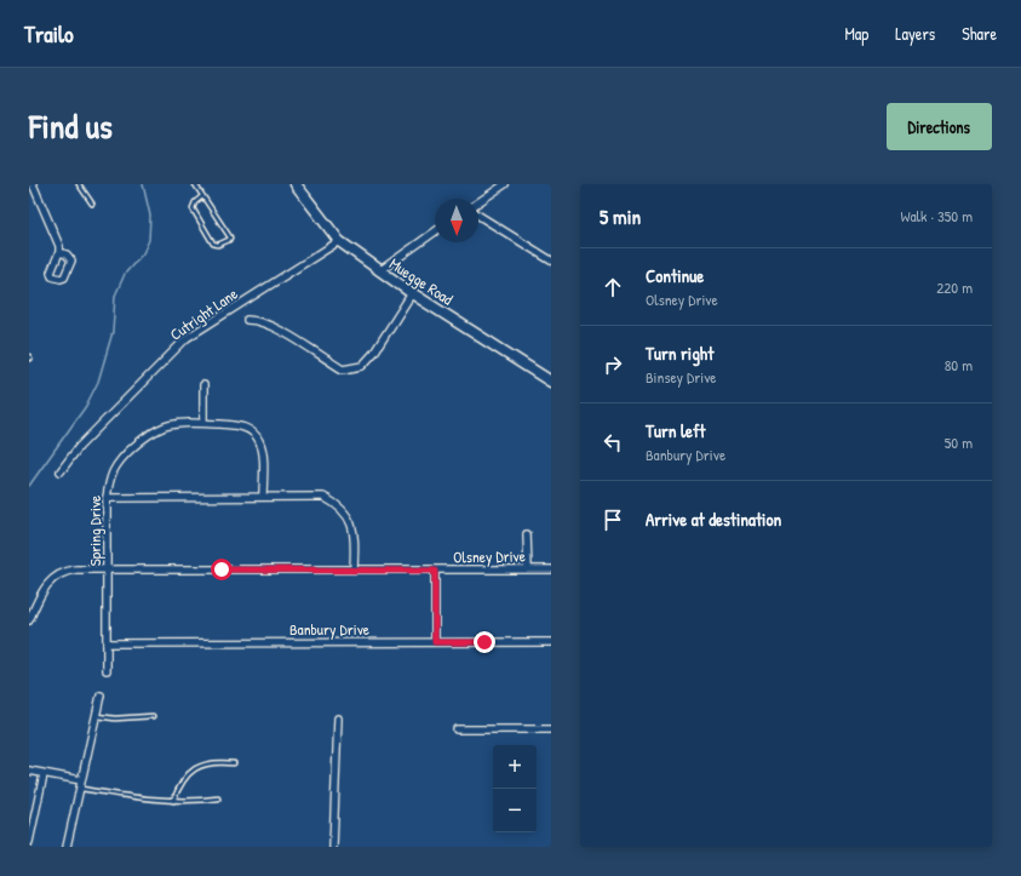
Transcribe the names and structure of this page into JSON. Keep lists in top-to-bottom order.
{
  "streets": {
    "main road": ["Muegge Road"],
    "street": [
      "Cutright Lane",
      "Spring Drive",
      "Olsney Drive",
      "Banbury Drive"
    ]
  },
  "crossings": [
    ["Muegge Road", "Cutright Lane"],
    ["Spring Drive", "Olsney Drive"],
    ["Spring Drive", "Banbury Drive"]
  ],
  "north": "bottom",
  "page": {
    "header": "Trailo",
    "nav": ["Map", "Layers", "Share"],
    "title": "Find us",
    "buttons": "Directions",
    "heading": ["5 min", "Walk · 350 m"],
    "list": [
      ["Continue", "Olsney Drive", "220 m"],
      ["Turn right", "Binsey Drive", "80 m"],
      ["Turn left", "Banbury Drive", "50 m"],
      "Arrive at destination"
    ],
    "map_buttons": ["+", "−"]
  }
}
